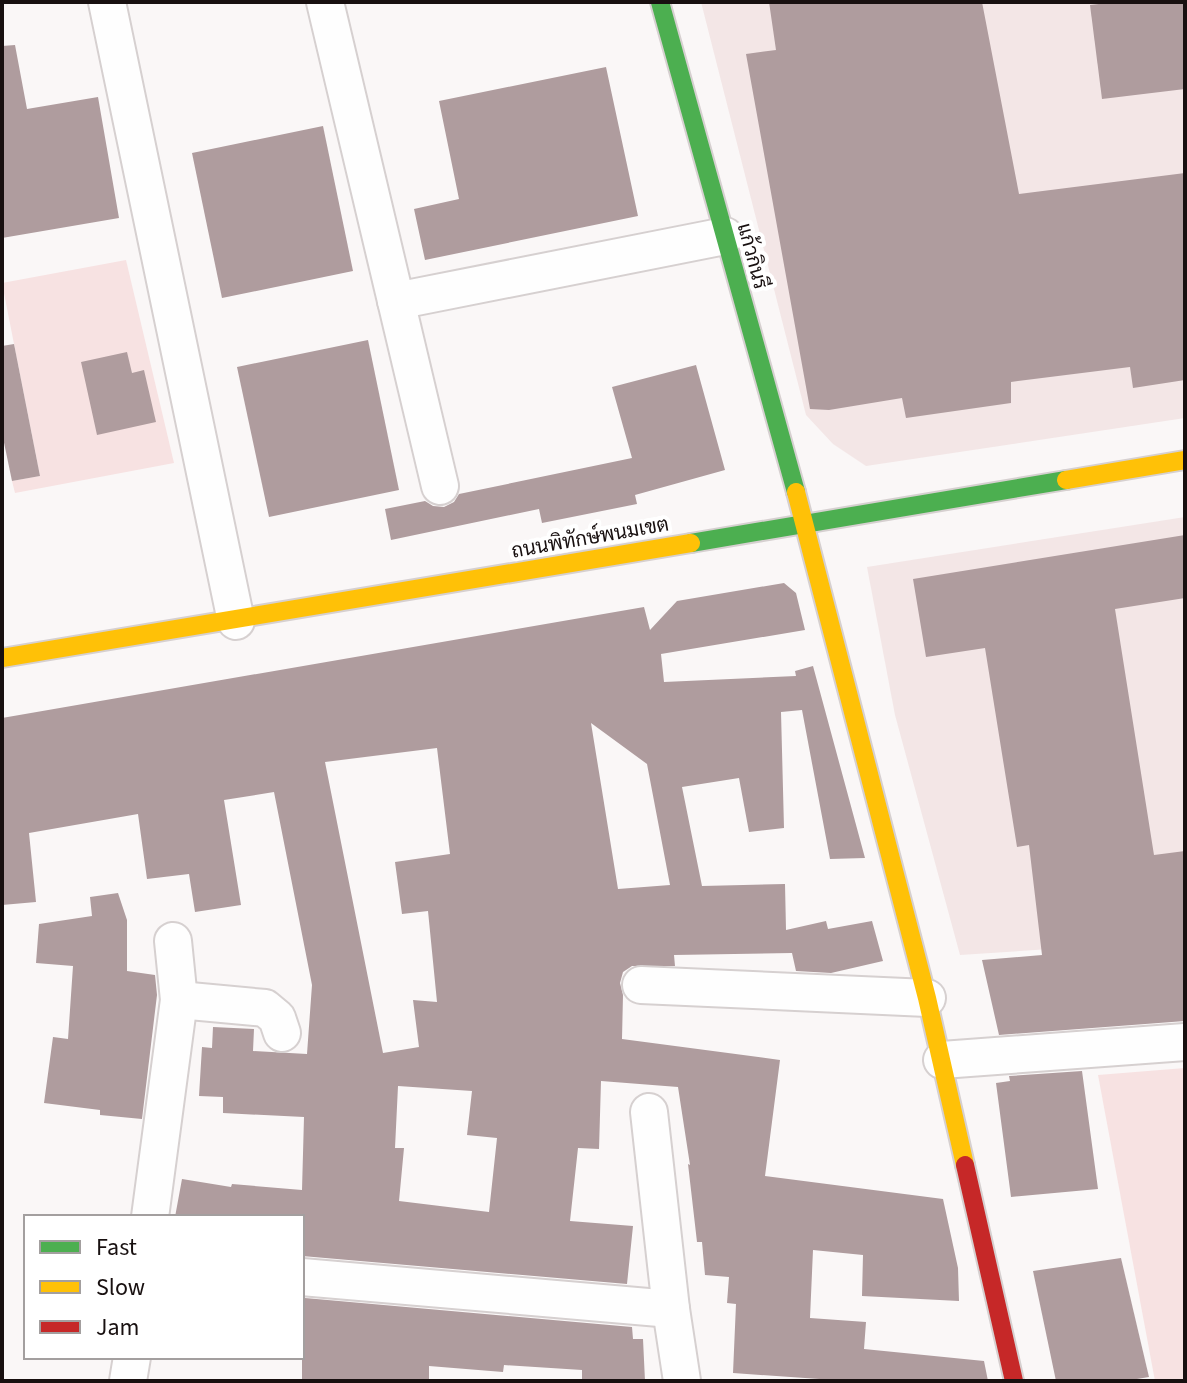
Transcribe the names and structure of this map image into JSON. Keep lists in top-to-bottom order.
{
  "streets": {
    "street": ["แก้วกินรี", "ถนนพิทักษ์พนมเขต"]
  },
  "crossings": [
    ["แก้วกินรี", "ถนนพิทักษ์พนมเขต"]
  ],
  "legend": ["Fast", "Slow", "Jam"]
}
